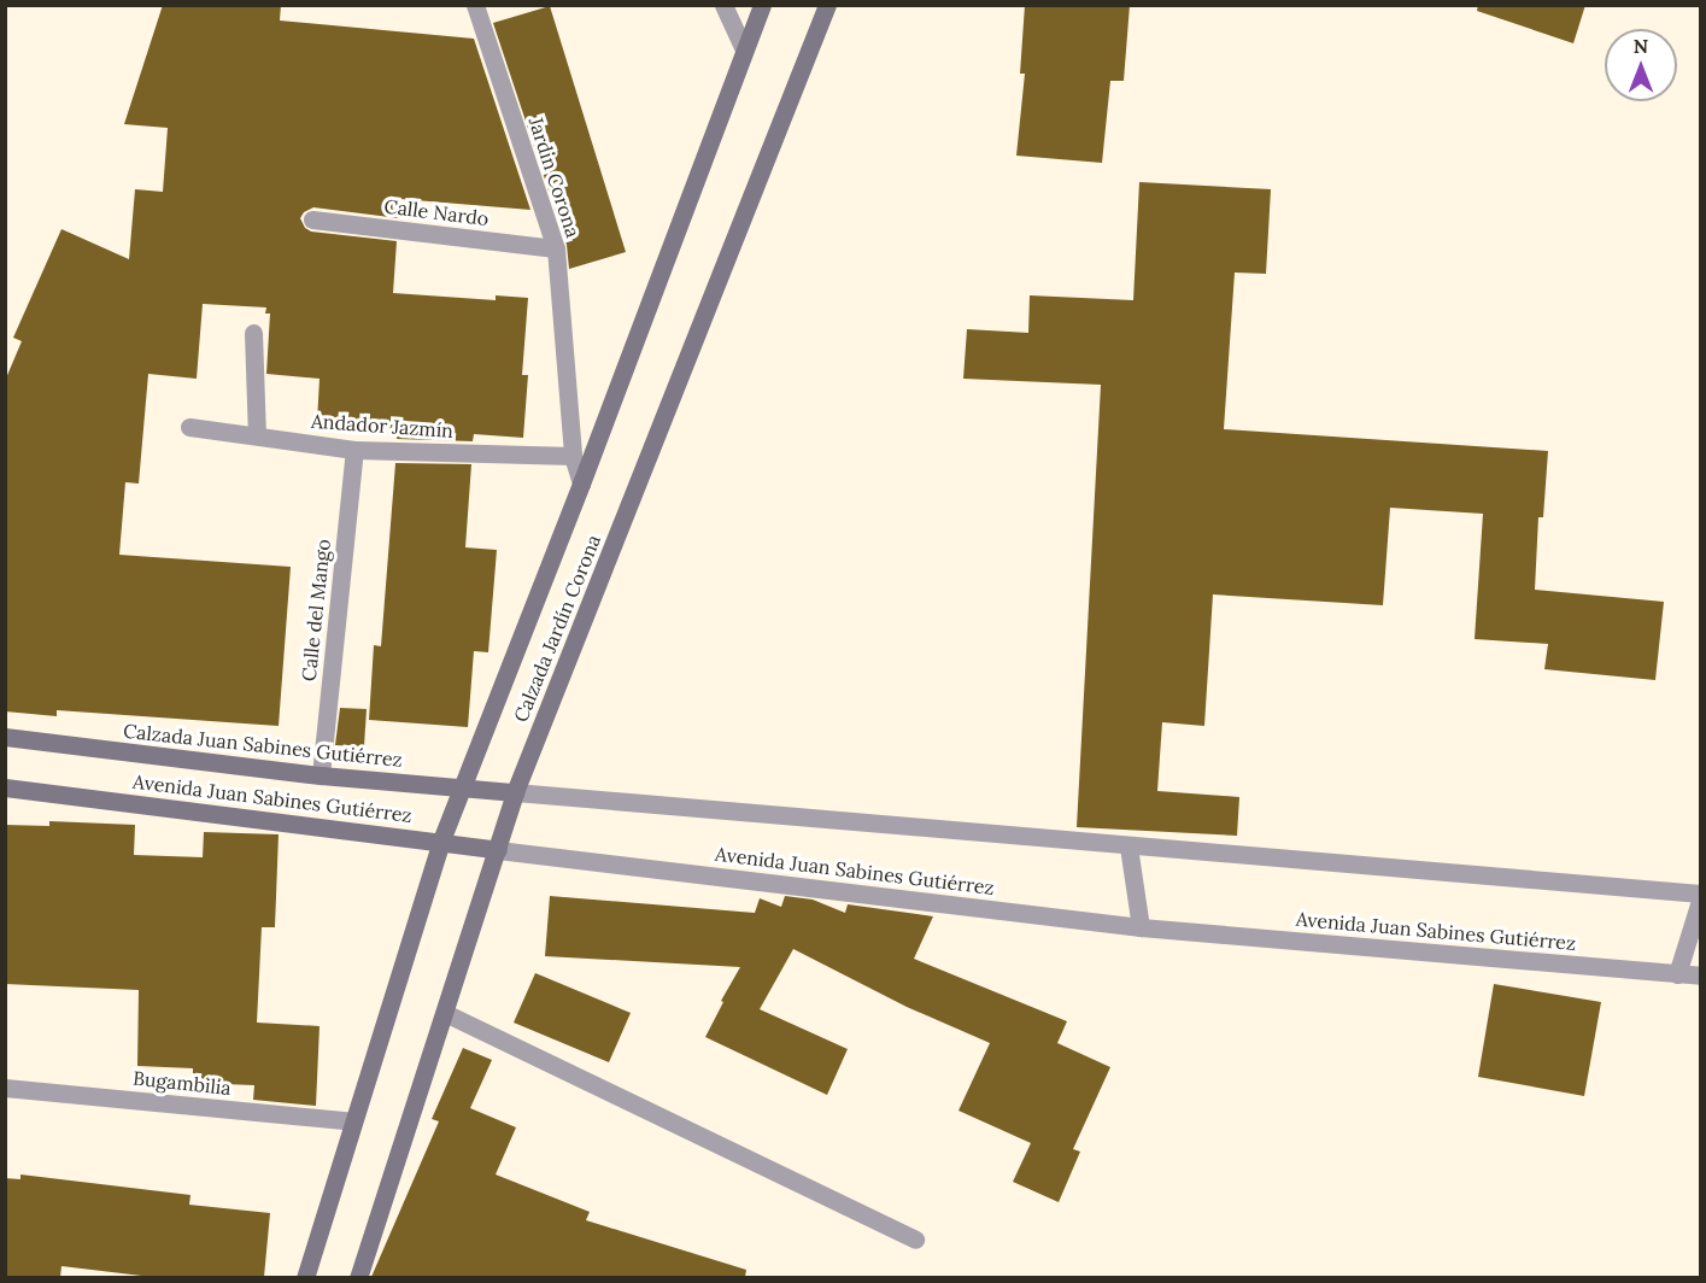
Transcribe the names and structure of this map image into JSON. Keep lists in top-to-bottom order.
{
  "streets": {
    "main road": ["Calzada Jardín Corona", "Calzada Juan Sabines Gutiérrez", "Avenida Juan Sabines Gutiérrez"],
    "street": [
      "Jardin Corona",
      "Calle Nardo",
      "Andador Jazmín",
      "Calle del Mango",
      "Bugambilia"
    ]
  },
  "crossings": [
    ["Jardin Corona", "Calle Nardo"],
    ["Jardin Corona", "Andador Jazmín"],
    ["Jardin Corona", "Calzada Jardín Corona"],
    ["Andador Jazmín", "Calle del Mango"],
    ["Calle del Mango", "Calzada Juan Sabines Gutiérrez"],
    ["Calzada Jardín Corona", "Calzada Juan Sabines Gutiérrez"],
    ["Calzada Jardín Corona", "Avenida Juan Sabines Gutiérrez"],
    ["Calzada Jardín Corona", "Bugambilia"]
  ],
  "north": "top"
}
